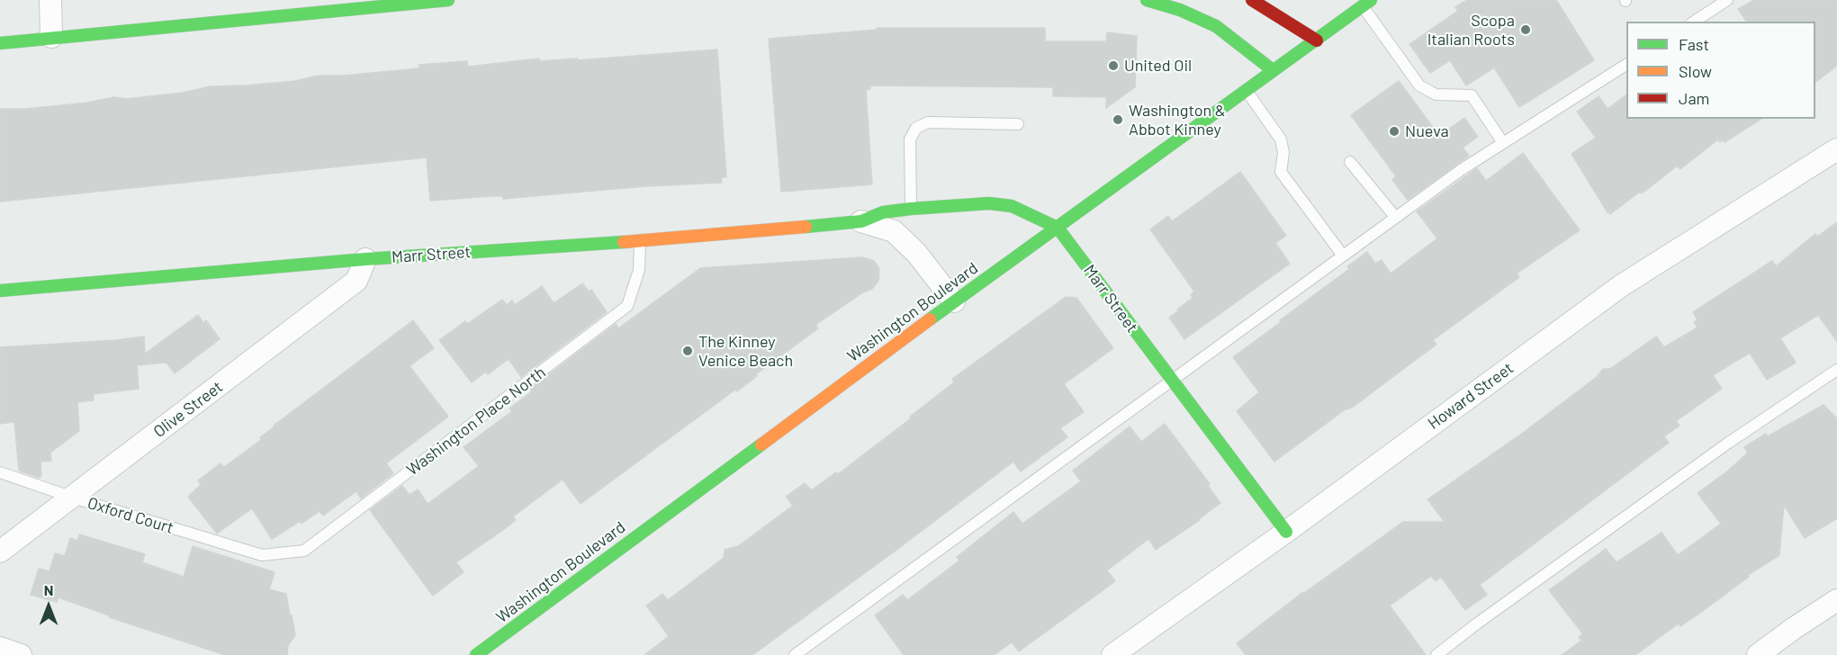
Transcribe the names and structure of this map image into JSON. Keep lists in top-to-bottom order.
{
  "streets": {
    "street": [
      "Marr Street",
      "Washington Boulevard",
      "Howard Street",
      "Olive Street"
    ],
    "lane": ["Washington Place North", "Oxford Court"]
  },
  "crossings": [
    ["Marr Street", "Washington Boulevard"],
    ["Marr Street", "Howard Street"],
    ["Marr Street", "Olive Street"],
    ["Marr Street", "Washington Place North"],
    ["Olive Street", "Oxford Court"],
    ["Washington Place North", "Oxford Court"]
  ],
  "places": [
    "Scopa Italian Roots",
    "United Oil",
    "Washington & Abbot Kinney",
    "Nueva",
    "The Kinney Venice Beach"
  ],
  "legend": ["Fast", "Slow", "Jam"],
  "north": "top"
}
